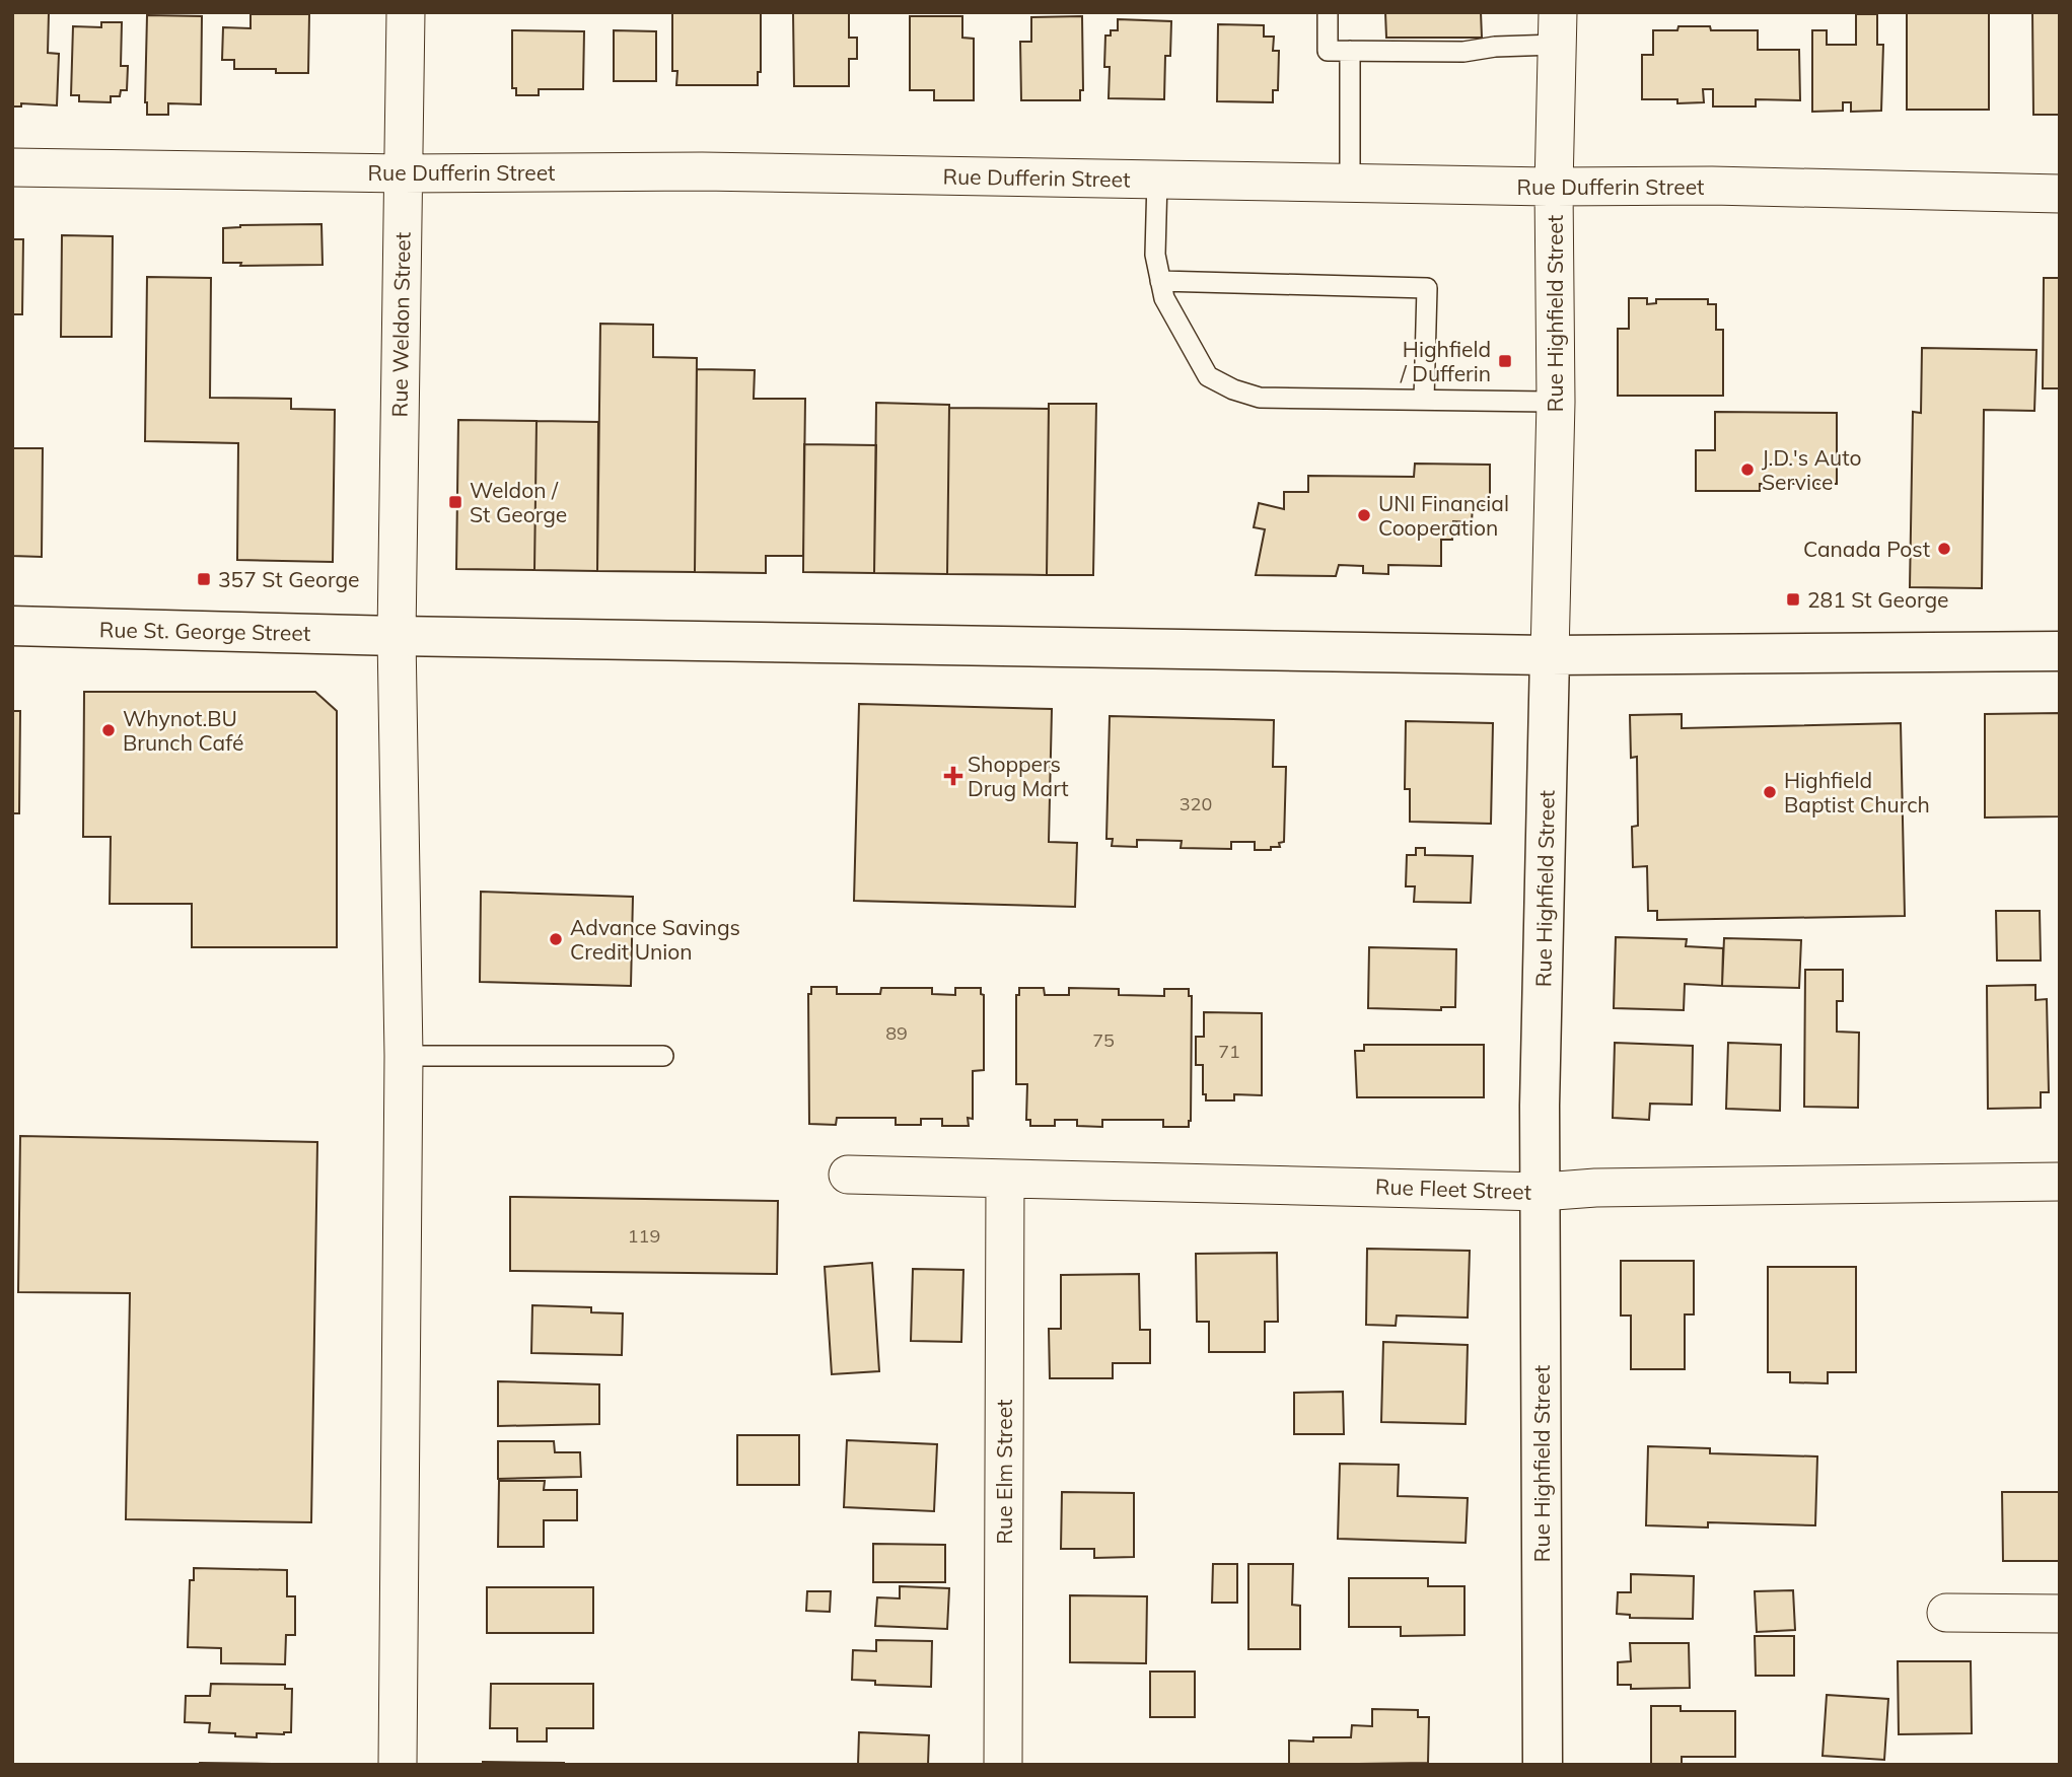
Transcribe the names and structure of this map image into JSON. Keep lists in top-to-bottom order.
{
  "streets": {
    "main road": ["Rue Highfield Street", "Rue St. George Street"],
    "street": [
      "Rue Dufferin Street",
      "Rue Weldon Street",
      "Rue Fleet Street",
      "Rue Elm Street"
    ]
  },
  "crossings": [
    ["Rue Dufferin Street", "Rue Highfield Street"],
    ["Rue Dufferin Street", "Rue Weldon Street"],
    ["Rue Highfield Street", "Rue St. George Street"],
    ["Rue Highfield Street", "Rue Fleet Street"],
    ["Rue Weldon Street", "Rue St. George Street"],
    ["Rue Fleet Street", "Rue Elm Street"]
  ],
  "places": {
    "transit": [
      "Highfield / Dufferin",
      "Weldon / St George",
      "357 St George",
      "281 St George"
    ],
    "other": [
      "J.D.'s Auto Service",
      "UNI Financial Cooperation",
      "Canada Post",
      "Whynot.BU Brunch Café",
      "Highfield Baptist Church",
      "Advance Savings Credit Union"
    ],
    "health": ["Shoppers Drug Mart"]
  },
  "house_numbers": [
    "320",
    "89",
    "75",
    "71",
    "119"
  ]
}
